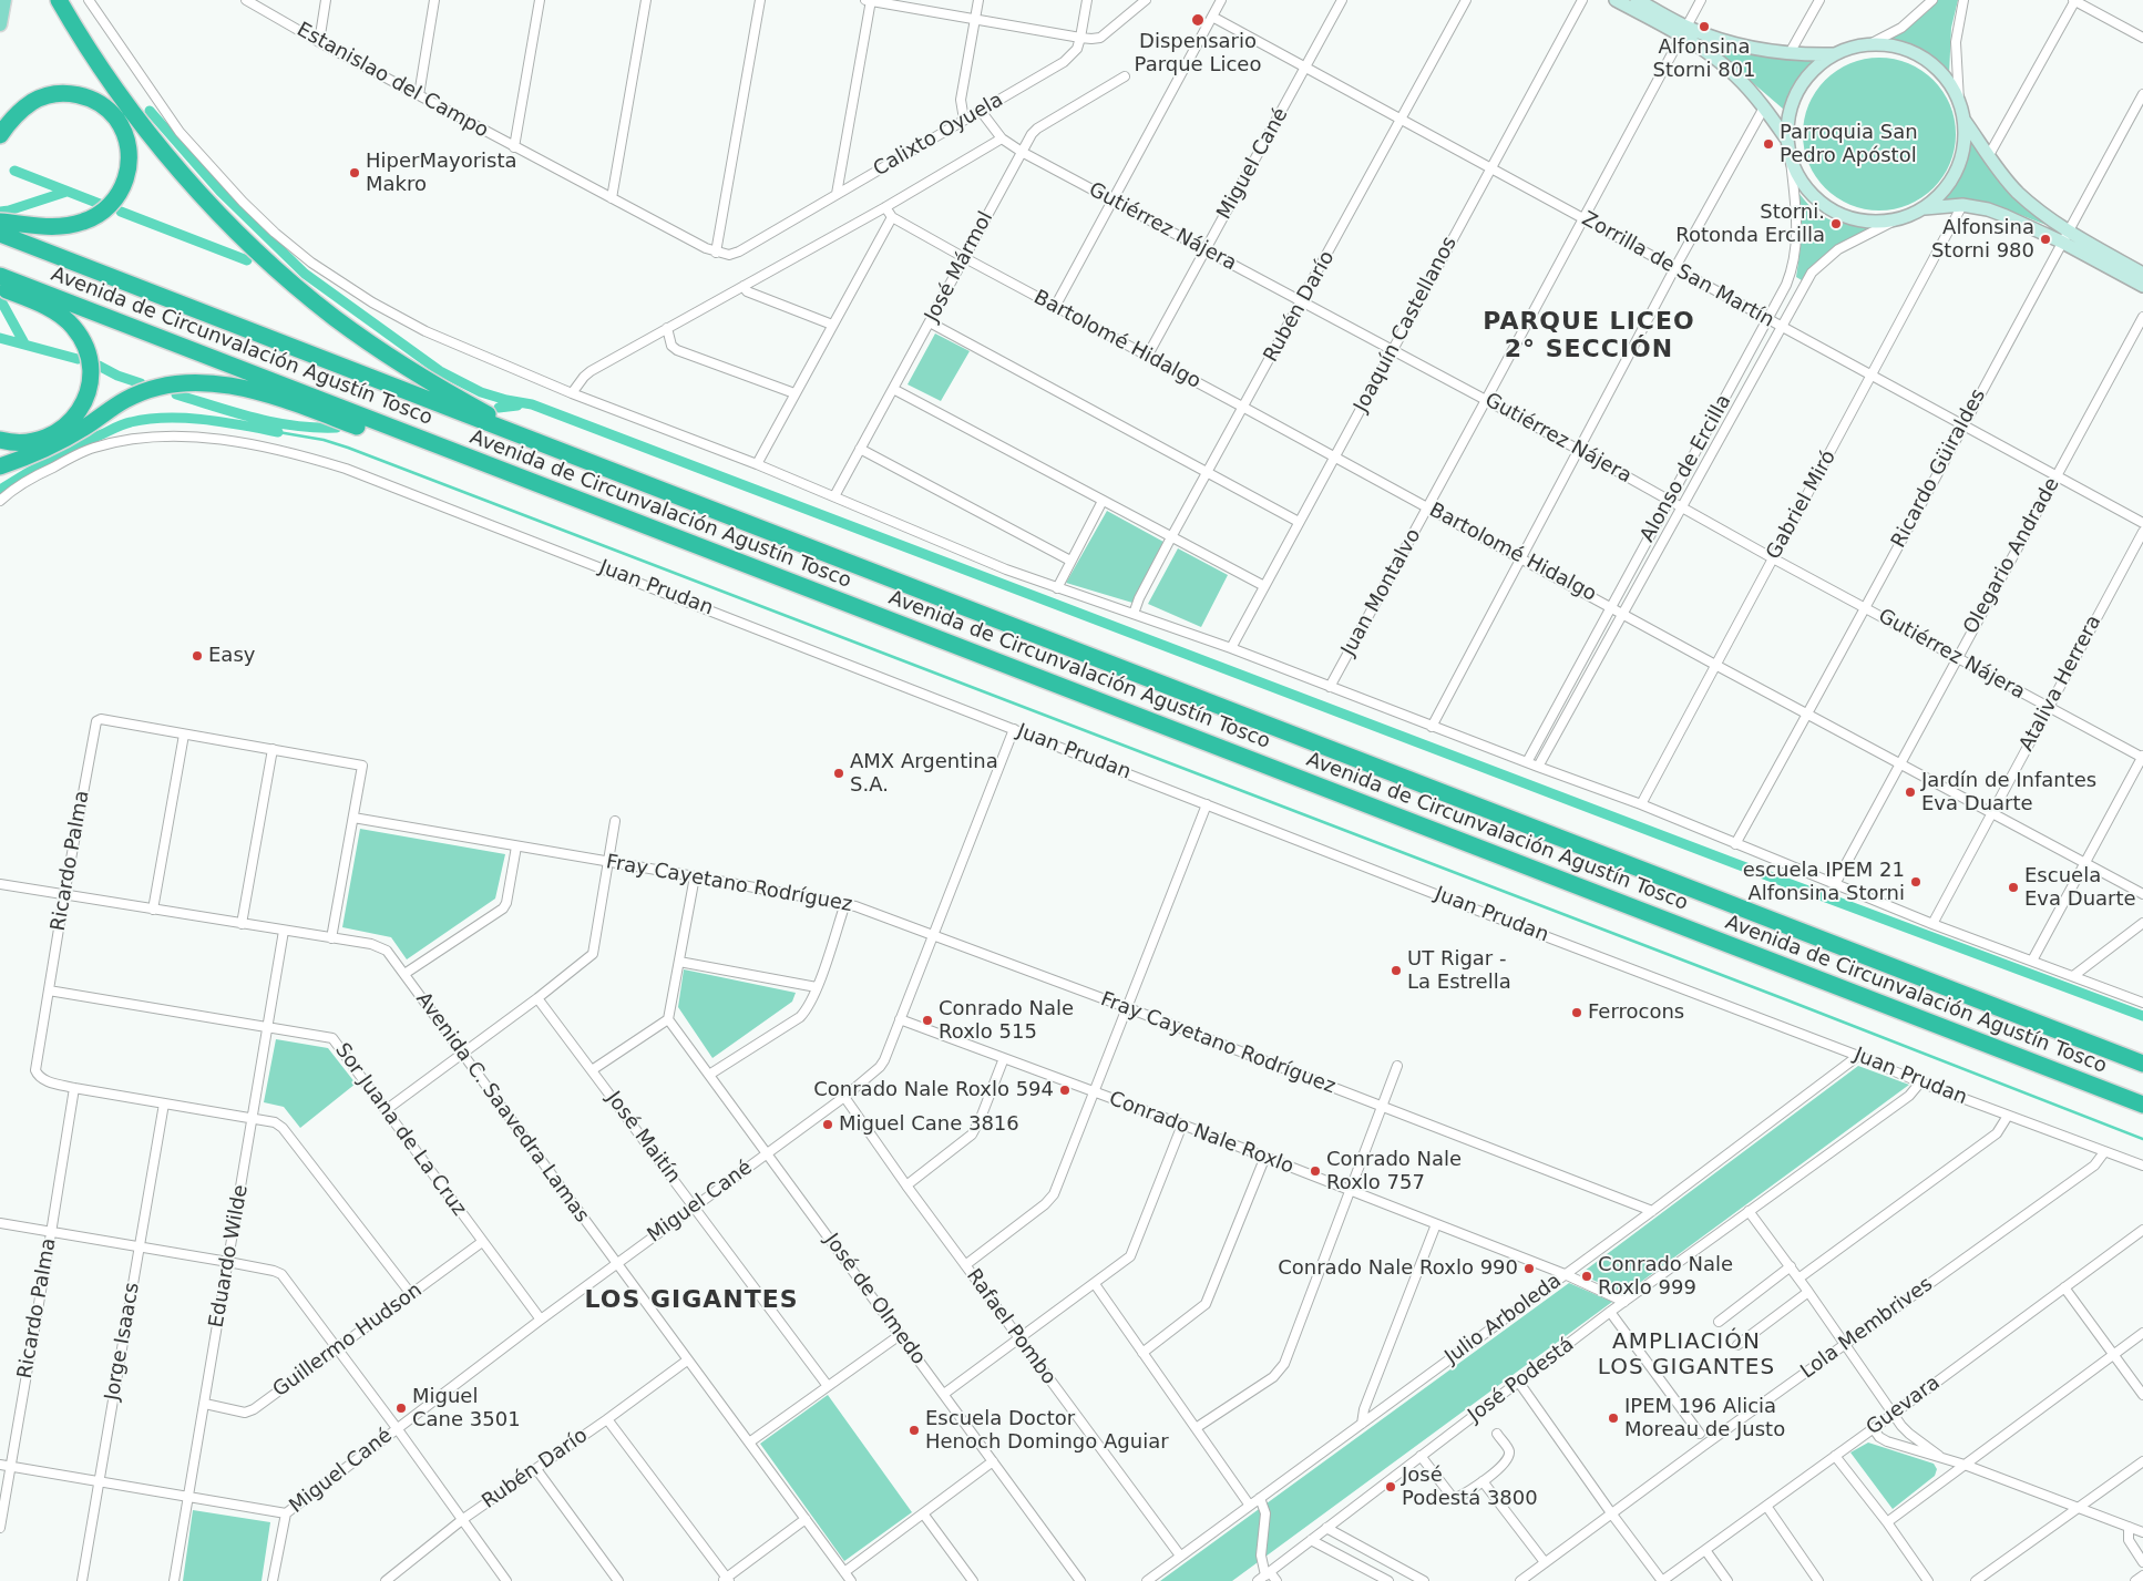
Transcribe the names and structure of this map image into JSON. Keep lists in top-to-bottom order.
{
  "streets": {
    "highway": ["Avenida de Circunvalación Agustín Tosco"],
    "street": [
      "Estanislao del Campo",
      "Calixto Oyuela",
      "Miguel Cané",
      "Gutiérrez Nájera",
      "José Mármol",
      "Zorrilla de San Martín",
      "Rubén Darío",
      "Joaquín Castellanos",
      "Bartolomé Hidalgo",
      "Alonso de Ercilla",
      "Ricardo Güiraldes",
      "Gabriel Miró",
      "Olegario Andrade",
      "Juan Prudan",
      "Juan Montalvo",
      "Ataliva Herrera",
      "Ricardo Palma",
      "Fray Cayetano Rodríguez",
      "Avenida C. Saavedra Lamas",
      "Sor Juana de La Cruz",
      "Conrado Nale Roxlo",
      "José Maitín",
      "Eduardo Wilde",
      "José de Olmedo",
      "Julio Arboleda",
      "Rafael Pombo",
      "Lola Membrives",
      "Guillermo Hudson",
      "Jorge Isaacs",
      "José Podestá",
      "Guevara"
    ]
  },
  "crossings": [
    ["Estanislao del Campo", "Calixto Oyuela"],
    ["Calixto Oyuela", "Gutiérrez Nájera"],
    ["Calixto Oyuela", "Bartolomé Hidalgo"],
    ["Miguel Cané", "Gutiérrez Nájera"],
    ["Miguel Cané", "Zorrilla de San Martín"],
    ["Miguel Cané", "Bartolomé Hidalgo"],
    ["Miguel Cané", "Juan Prudan"],
    ["Miguel Cané", "Fray Cayetano Rodríguez"],
    ["Miguel Cané", "Avenida C. Saavedra Lamas"],
    ["Miguel Cané", "Sor Juana de La Cruz"],
    ["Miguel Cané", "Conrado Nale Roxlo"],
    ["Miguel Cané", "José Maitín"],
    ["Miguel Cané", "José de Olmedo"],
    ["Miguel Cané", "Rafael Pombo"],
    ["Gutiérrez Nájera", "José Mármol"],
    ["Gutiérrez Nájera", "Rubén Darío"],
    ["Gutiérrez Nájera", "Joaquín Castellanos"],
    ["Gutiérrez Nájera", "Alonso de Ercilla"],
    ["Gutiérrez Nájera", "Ricardo Güiraldes"],
    ["Gutiérrez Nájera", "Gabriel Miró"],
    ["Gutiérrez Nájera", "Olegario Andrade"],
    ["Gutiérrez Nájera", "Juan Montalvo"],
    ["Gutiérrez Nájera", "Ataliva Herrera"],
    ["José Mármol", "Bartolomé Hidalgo"],
    ["Zorrilla de San Martín", "Rubén Darío"],
    ["Zorrilla de San Martín", "Joaquín Castellanos"],
    ["Zorrilla de San Martín", "Alonso de Ercilla"],
    ["Zorrilla de San Martín", "Ricardo Güiraldes"],
    ["Zorrilla de San Martín", "Gabriel Miró"],
    ["Zorrilla de San Martín", "Olegario Andrade"],
    ["Zorrilla de San Martín", "Juan Montalvo"],
    ["Rubén Darío", "Bartolomé Hidalgo"],
    ["Rubén Darío", "Avenida C. Saavedra Lamas"],
    ["Joaquín Castellanos", "Bartolomé Hidalgo"],
    ["Bartolomé Hidalgo", "Alonso de Ercilla"],
    ["Bartolomé Hidalgo", "Ricardo Güiraldes"],
    ["Bartolomé Hidalgo", "Gabriel Miró"],
    ["Bartolomé Hidalgo", "Olegario Andrade"],
    ["Bartolomé Hidalgo", "Juan Montalvo"],
    ["Bartolomé Hidalgo", "Ataliva Herrera"],
    ["Juan Prudan", "Julio Arboleda"],
    ["Juan Prudan", "Lola Membrives"],
    ["Juan Prudan", "José Podestá"],
    ["Ricardo Palma", "Avenida C. Saavedra Lamas"],
    ["Ricardo Palma", "Sor Juana de La Cruz"],
    ["Fray Cayetano Rodríguez", "Julio Arboleda"],
    ["Avenida C. Saavedra Lamas", "Eduardo Wilde"],
    ["Sor Juana de La Cruz", "Eduardo Wilde"],
    ["Sor Juana de La Cruz", "Guillermo Hudson"],
    ["Conrado Nale Roxlo", "Julio Arboleda"],
    ["Conrado Nale Roxlo", "José Podestá"],
    ["Eduardo Wilde", "Guillermo Hudson"],
    ["Julio Arboleda", "Rafael Pombo"]
  ],
  "districts": ["PARQUE LICEO 2° SECCIÓN", "LOS GIGANTES", "AMPLIACIÓN LOS GIGANTES"],
  "places": [
    "Dispensario Parque Liceo",
    "Alfonsina Storni 801",
    "Parroquia San Pedro Apóstol",
    "HiperMayorista Makro",
    "Storni. Rotonda Ercilla",
    "Alfonsina Storni 980",
    "Easy",
    "AMX Argentina S.A.",
    "Jardín de Infantes Eva Duarte",
    "escuela IPEM 21 Alfonsina Storni",
    "Escuela Eva Duarte",
    "UT Rigar - La Estrella",
    "Ferrocons",
    "Conrado Nale Roxlo 515",
    "Conrado Nale Roxlo 594",
    "Miguel Cane 3816",
    "Conrado Nale Roxlo 757",
    "Conrado Nale Roxlo 990",
    "Conrado Nale Roxlo 999",
    "Miguel Cane 3501",
    "IPEM 196 Alicia Moreau de Justo",
    "Escuela Doctor Henoch Domingo Aguiar",
    "José Podestá 3800"
  ]
}
